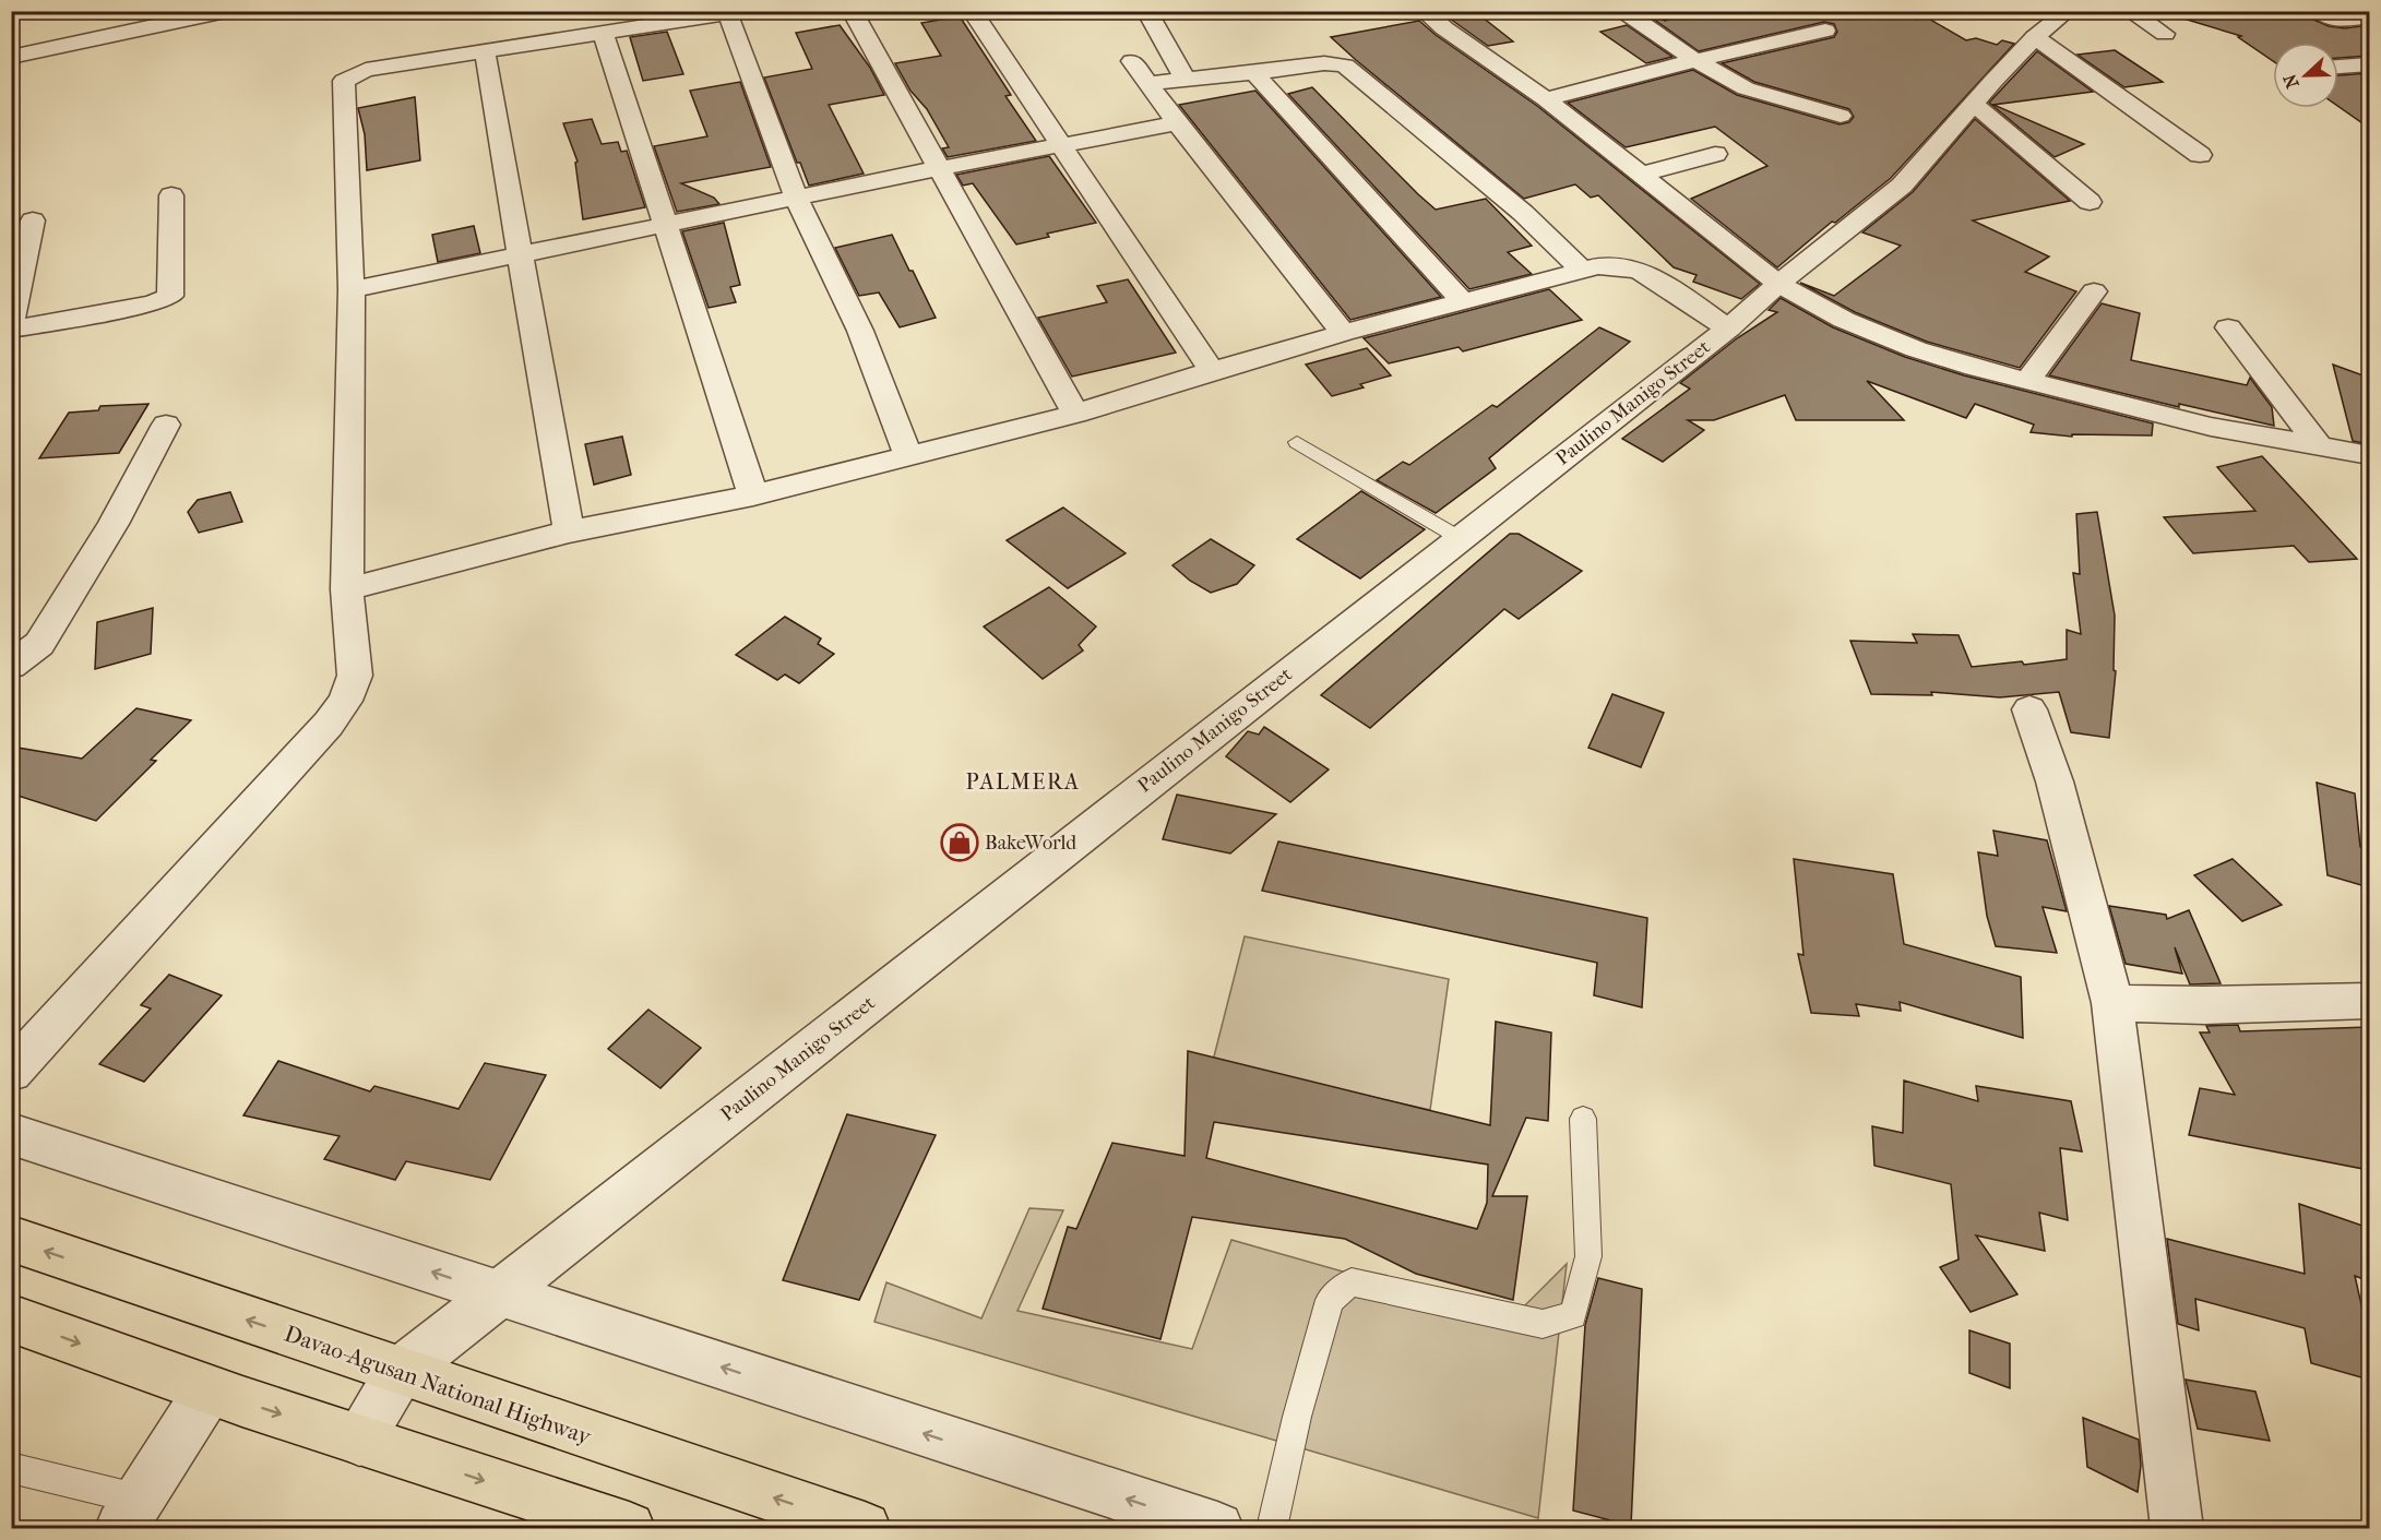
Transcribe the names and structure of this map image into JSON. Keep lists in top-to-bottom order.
{
  "streets": {
    "highway": ["Davao-Agusan National Highway"],
    "street": ["Paulino Manigo Street"]
  },
  "crossings": [
    ["Paulino Manigo Street", "Davao-Agusan National Highway"]
  ],
  "districts": ["PALMERA"],
  "places": {
    "shop": ["BakeWorld"]
  },
  "north": "left"
}
